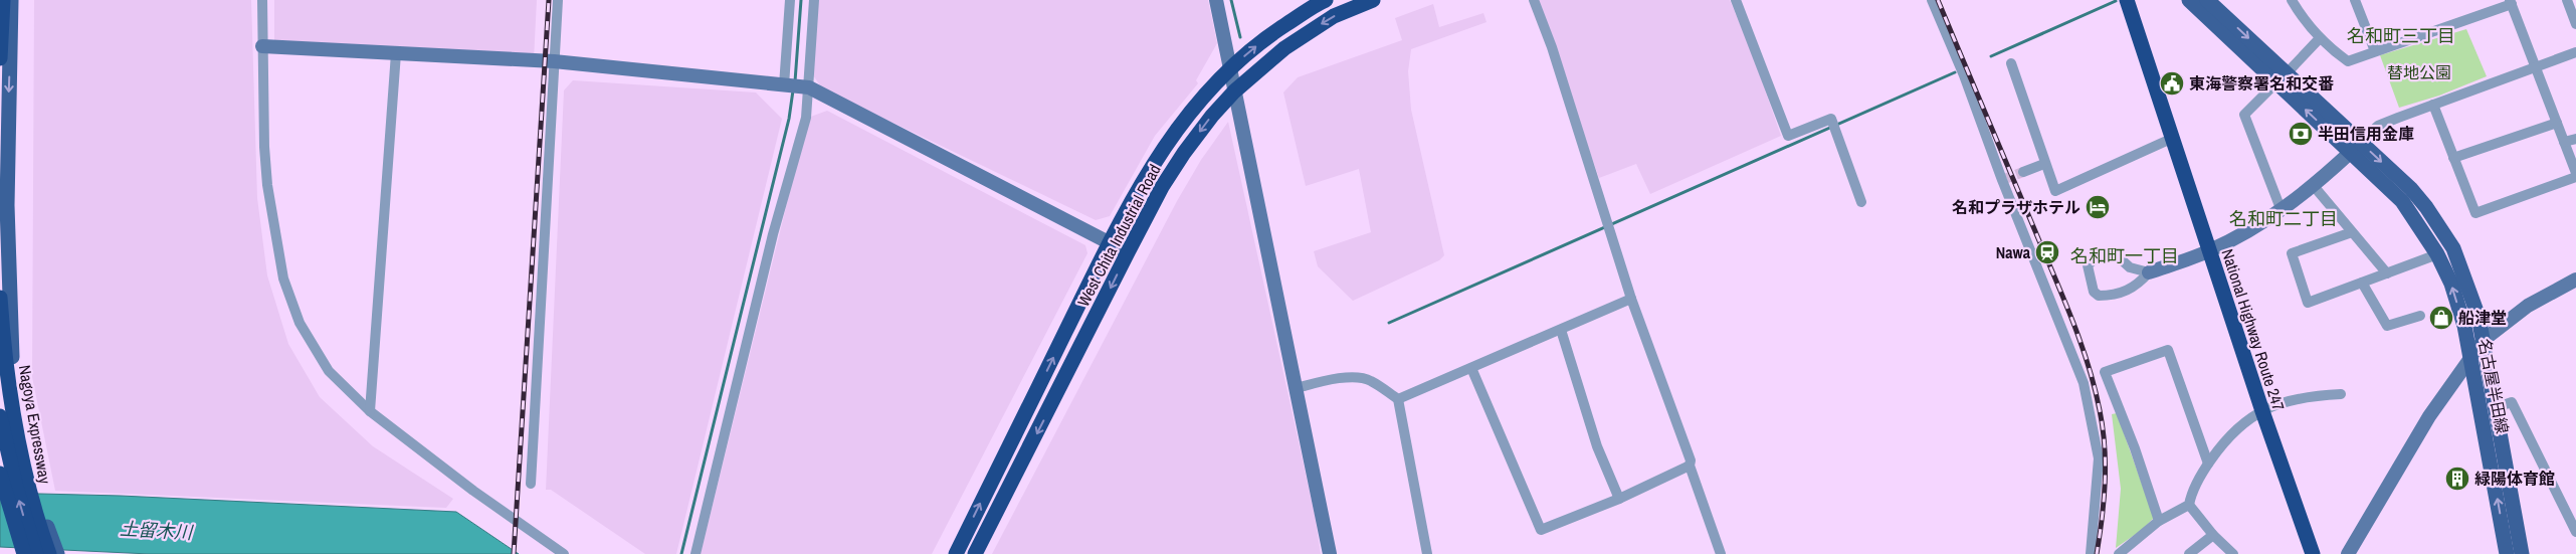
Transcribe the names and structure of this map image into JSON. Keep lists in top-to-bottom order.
{
  "streets": {
    "highway": ["West Chita Industrial Road", "National Highway Route 247", "Nagoya Expressway"],
    "main road": ["名古屋半田線"]
  },
  "districts": ["名和町三丁目", "名和町二丁目", "名和町一丁目"],
  "water": ["土留木川"],
  "parks": ["替地公園"],
  "places": {
    "public building": ["東海警察署名和交番"],
    "bank": ["半田信用金庫"],
    "hotel": ["名和プラザホテル"],
    "station": ["Nawa"],
    "shop": ["船津堂"],
    "building": ["緑陽体育館"]
  }
}
